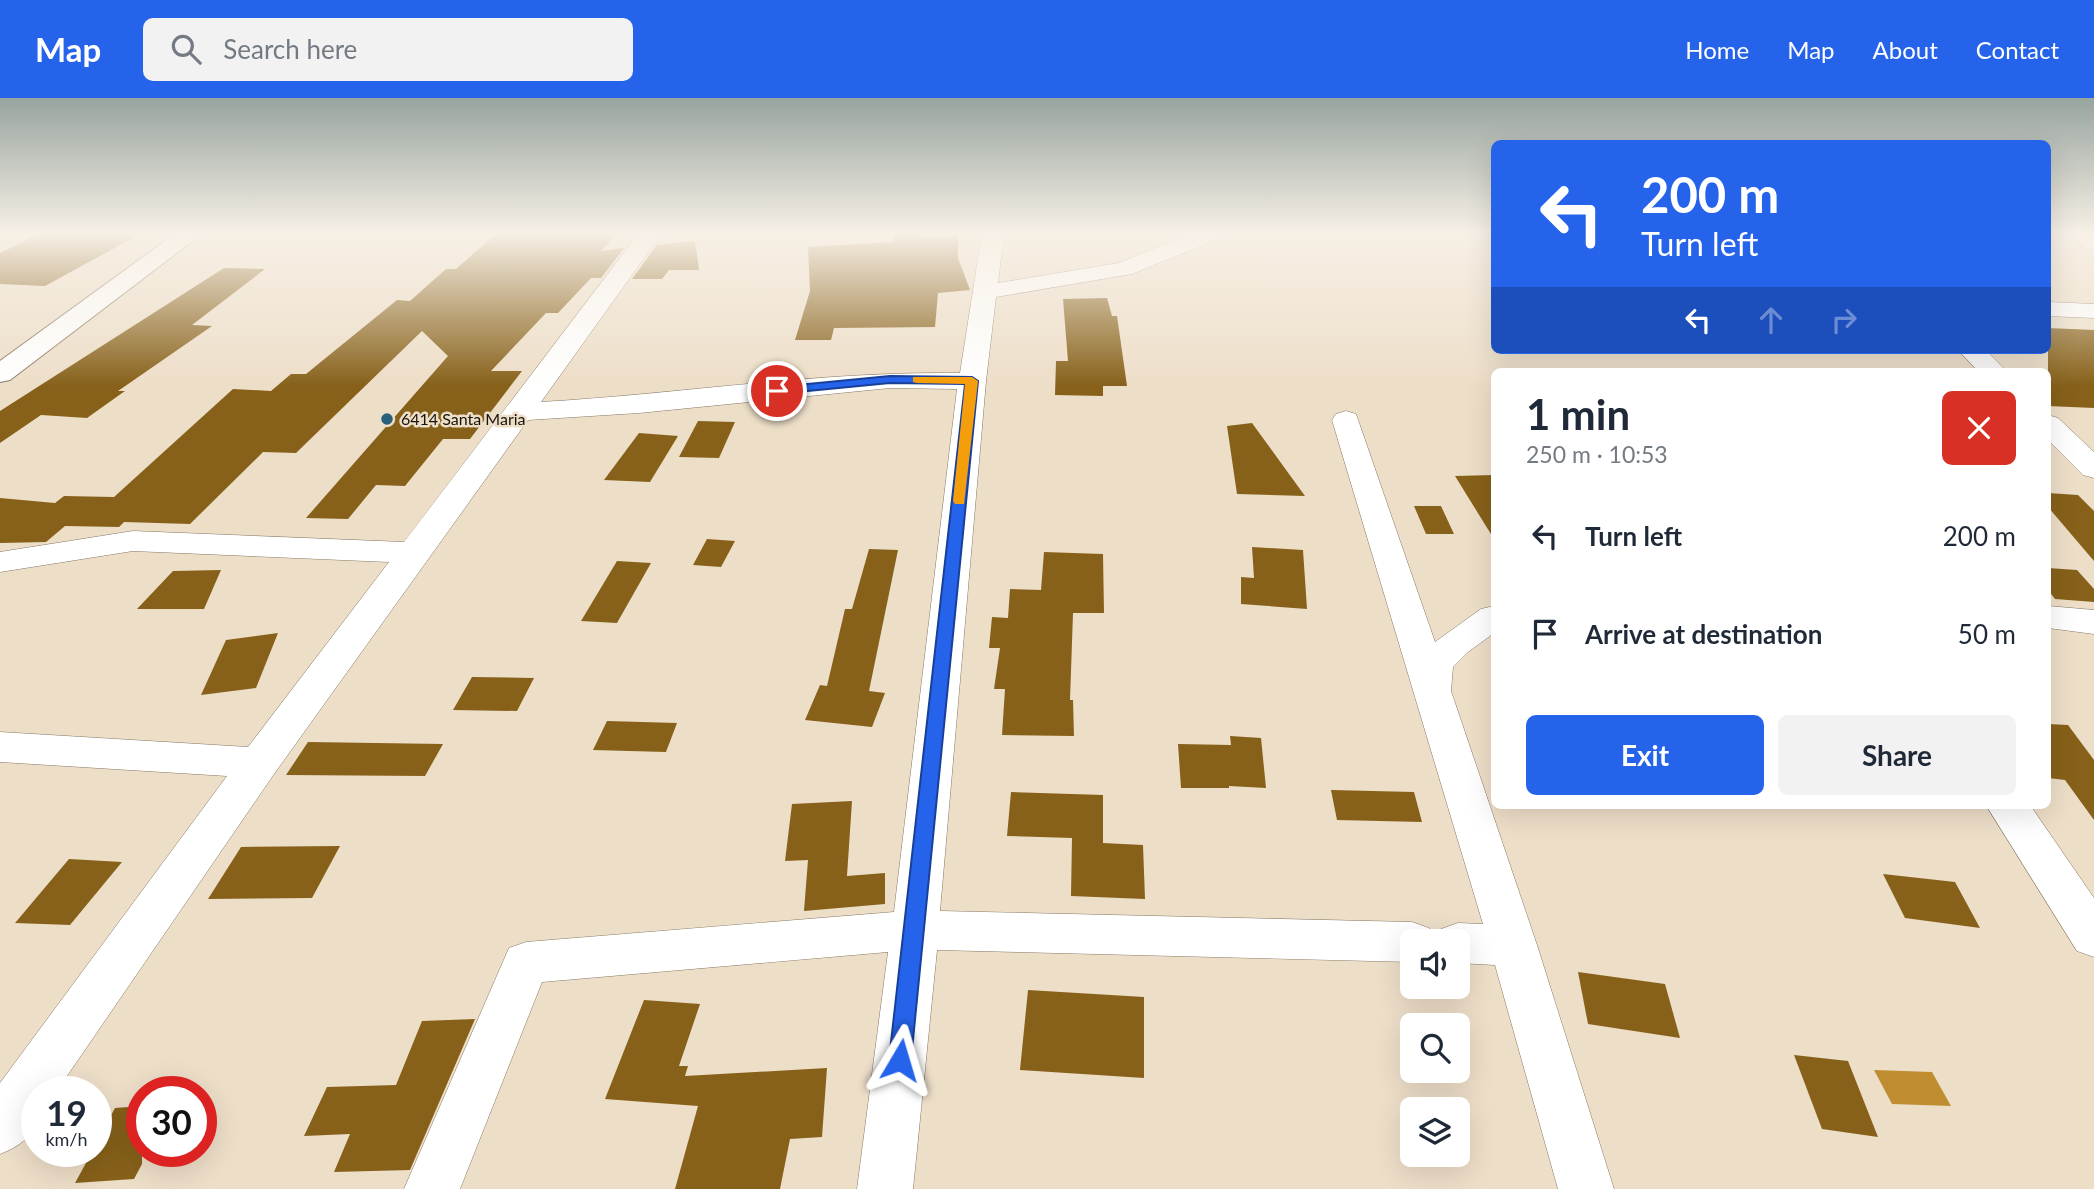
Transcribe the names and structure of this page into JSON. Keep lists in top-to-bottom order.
{
  "places": ["6414 Santa Maria"],
  "page": {
    "header": "Map",
    "search": "Search here",
    "nav": [
      "Home",
      "Map",
      "About",
      "Contact"
    ],
    "turn": ["200 m", "Turn left"],
    "heading": ["1 min", "250 m · 10:53"],
    "list": [
      {
        "name": "Turn left",
        "value": "200 m"
      },
      {
        "name": "Arrive at destination",
        "value": "50 m"
      }
    ],
    "buttons": ["Exit", "Share"],
    "speed": "19 km/h",
    "limit": "30"
  }
}
